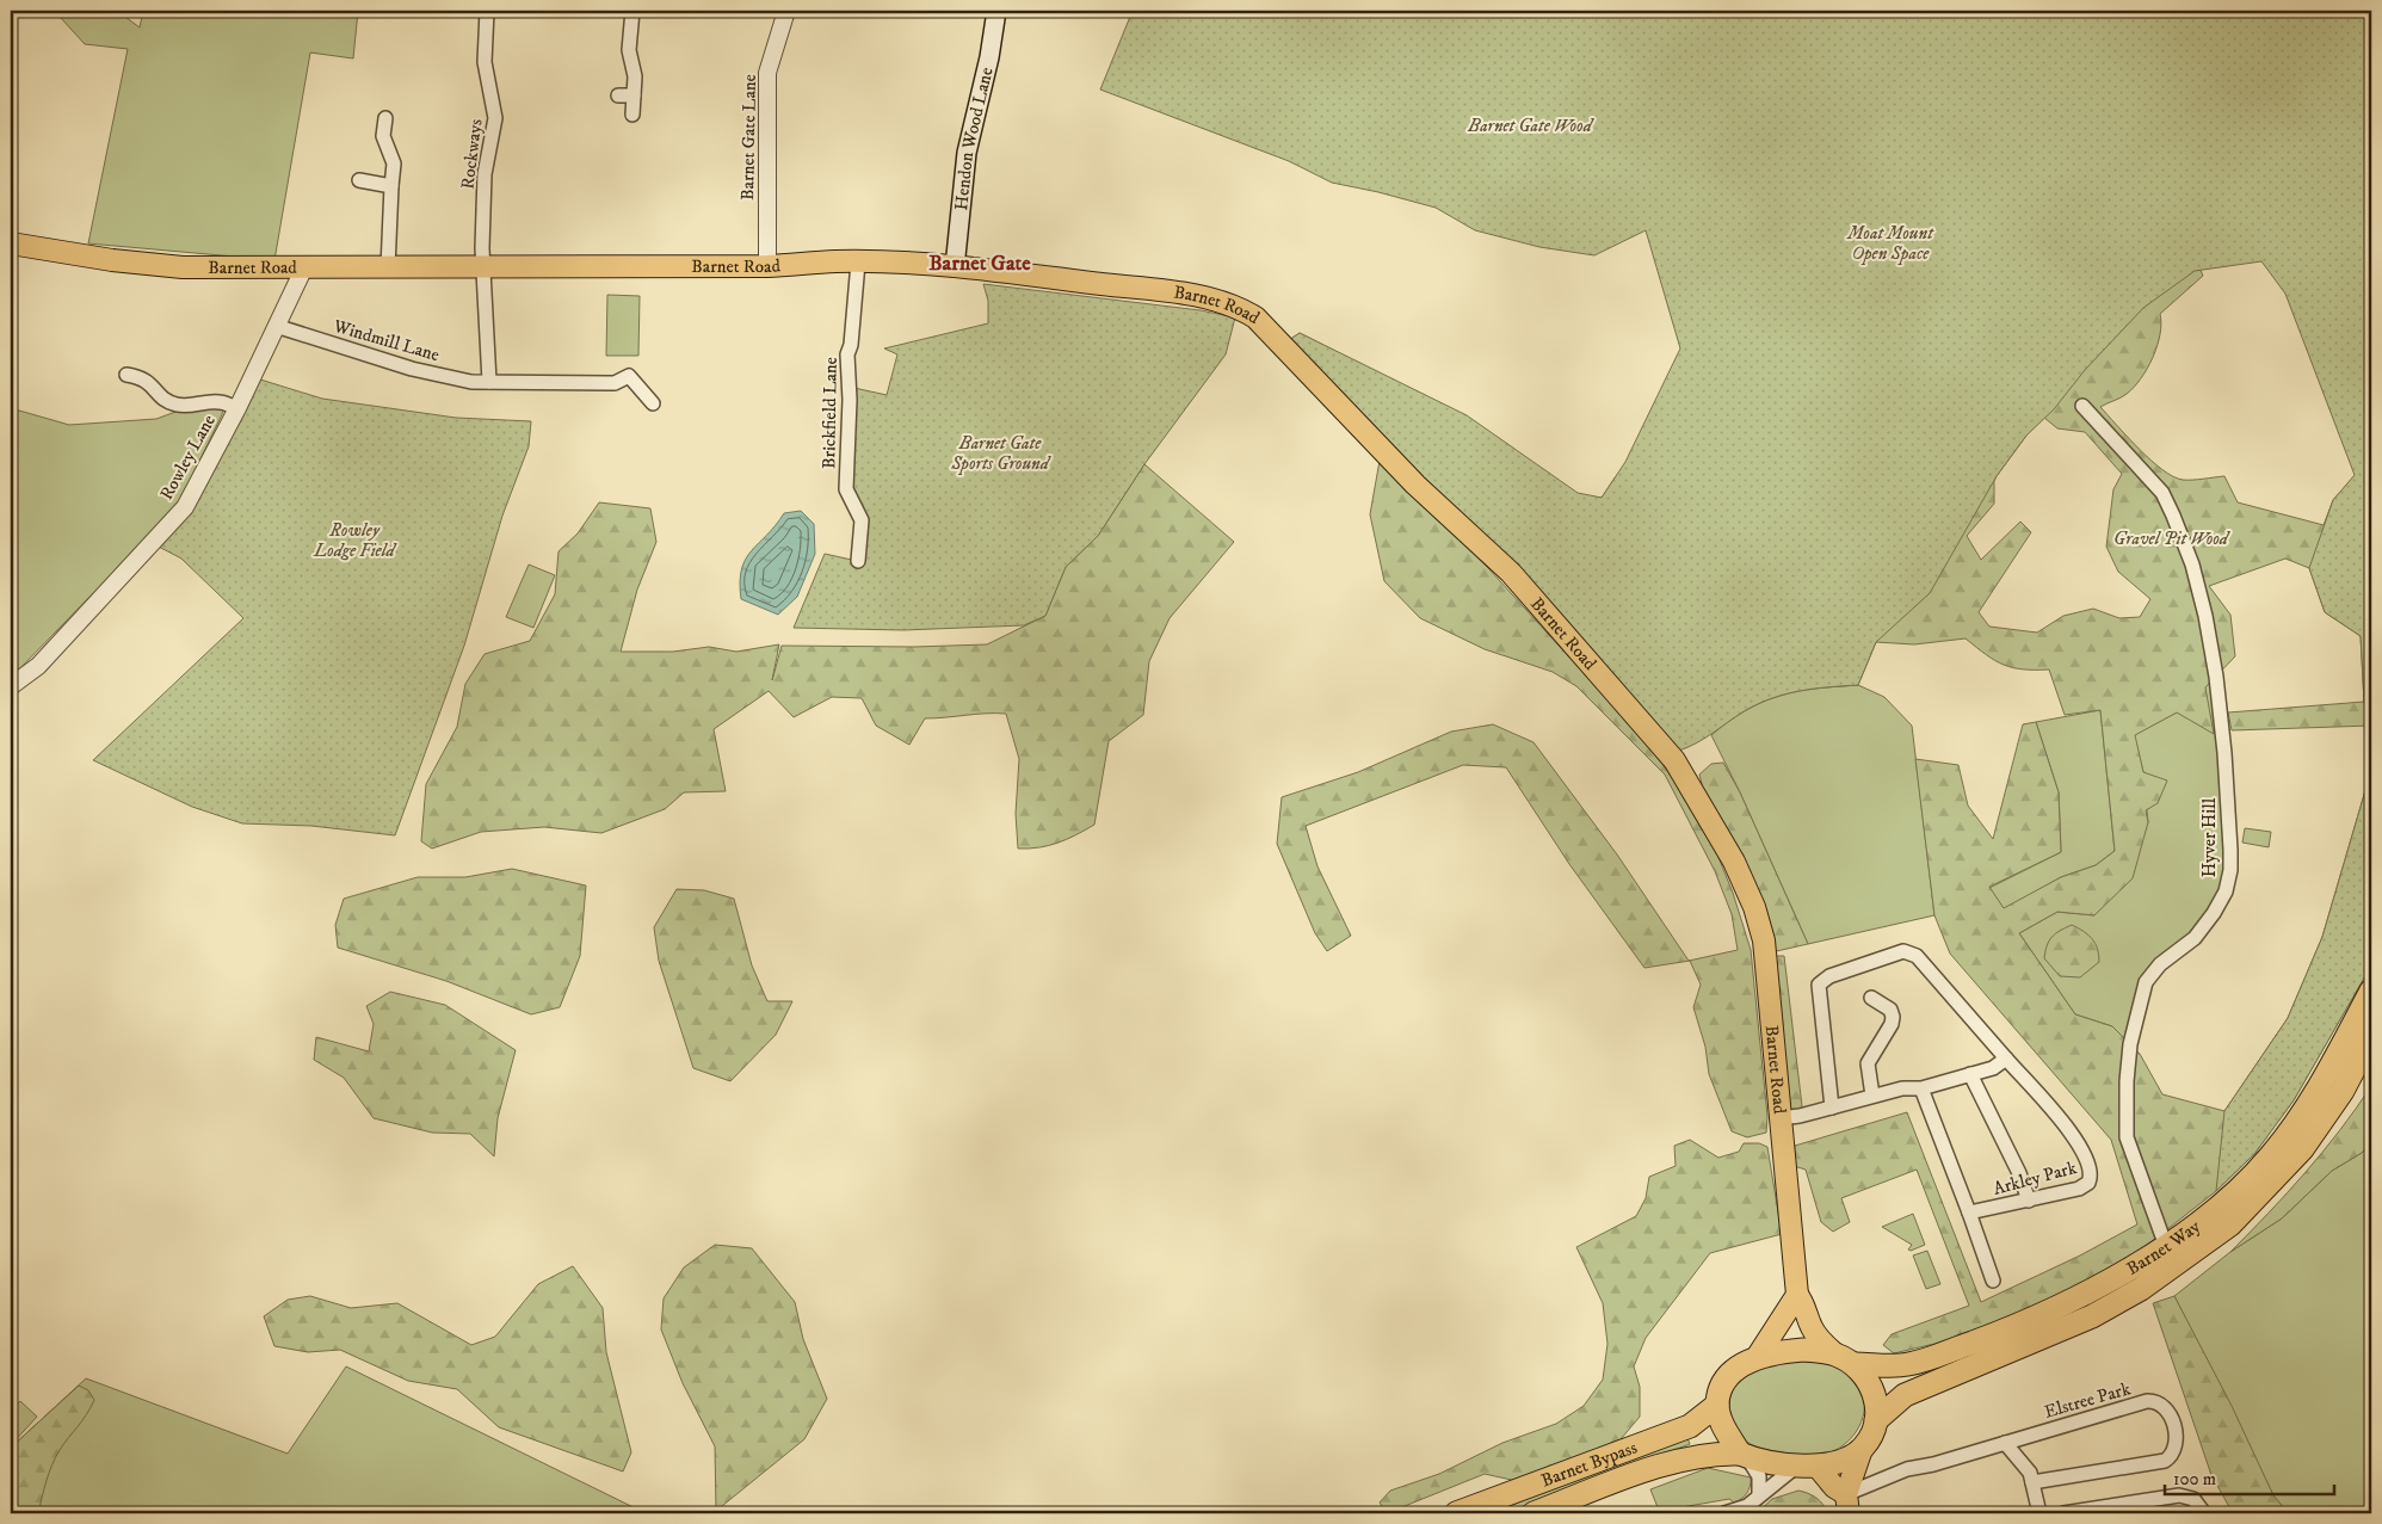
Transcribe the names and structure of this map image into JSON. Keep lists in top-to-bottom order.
{
  "streets": {
    "highway": ["Barnet Way", "Barnet Bypass"],
    "main road": ["Hendon Wood Lane", "Barnet Road"],
    "street": [
      "Barnet Gate Lane",
      "Rockways",
      "Windmill Lane",
      "Brickfield Lane",
      "Rowley Lane",
      "Hyver Hill",
      "Arkley Park",
      "Elstree Park"
    ]
  },
  "crossings": [
    ["Barnet Gate Lane", "Barnet Road"],
    ["Hendon Wood Lane", "Barnet Road"],
    ["Rockways", "Barnet Road"],
    ["Barnet Road", "Brickfield Lane"],
    ["Barnet Road", "Rowley Lane"],
    ["Barnet Road", "Barnet Way"],
    ["Barnet Road", "Barnet Bypass"],
    ["Windmill Lane", "Rowley Lane"],
    ["Hyver Hill", "Barnet Way"],
    ["Barnet Way", "Barnet Bypass"]
  ],
  "districts": ["Barnet Gate"],
  "parks": [
    "Barnet Gate Wood",
    "Moat Mount Open Space",
    "Barnet Gate Sports Ground",
    "Rowley Lodge Field",
    "Gravel Pit Wood"
  ],
  "scale_bar": "100 m"
}
